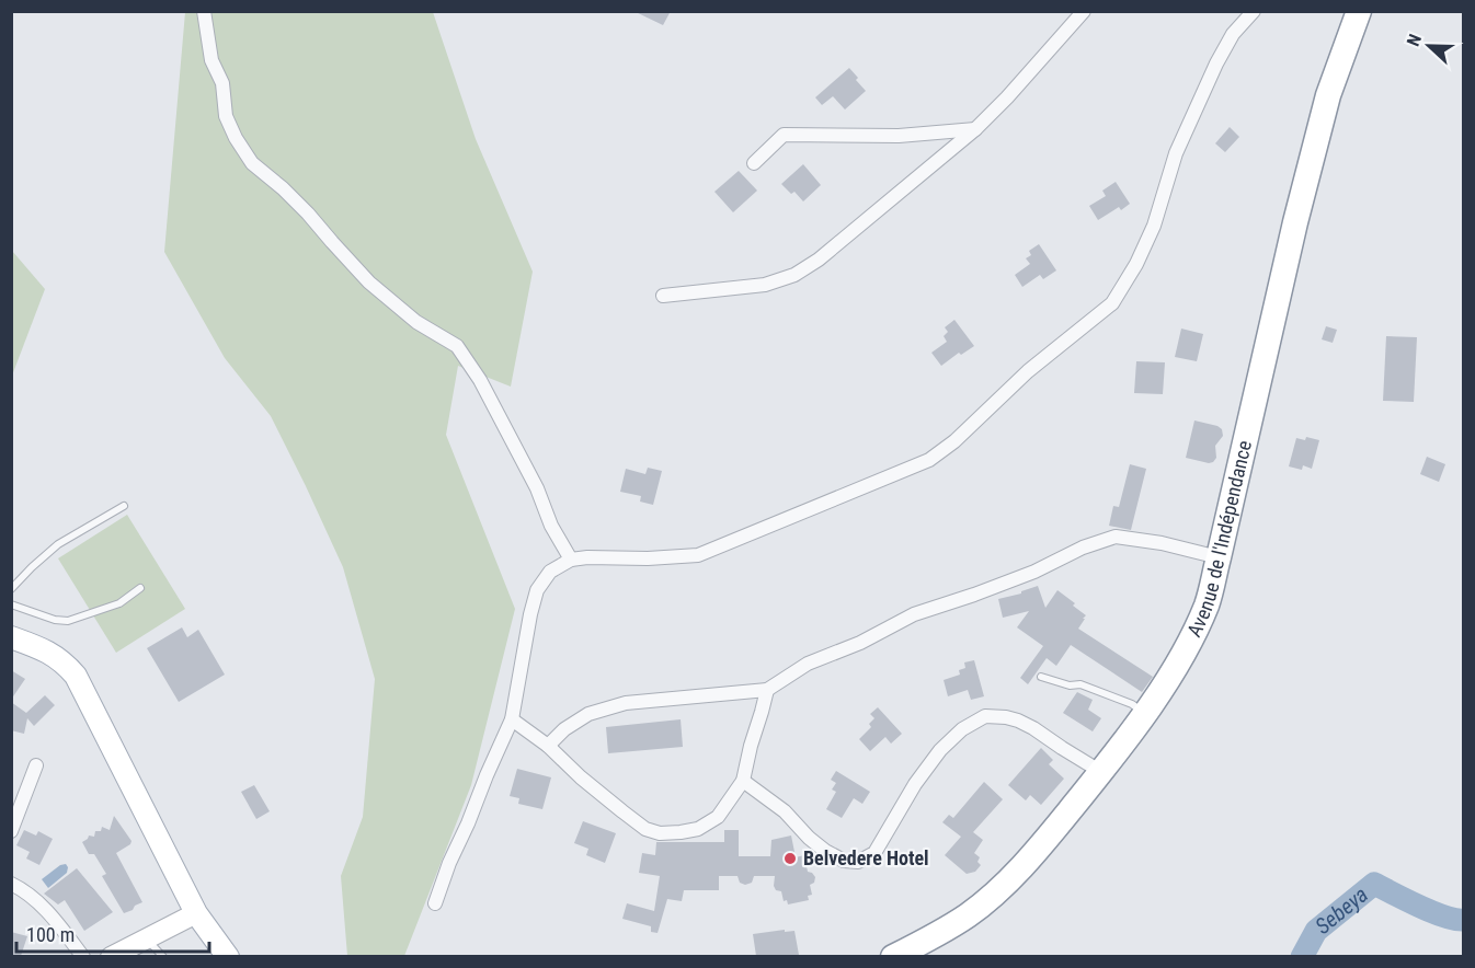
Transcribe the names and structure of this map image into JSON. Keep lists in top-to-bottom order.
{
  "streets": {
    "highway": ["Avenue de l'Indépendance"]
  },
  "water": ["Sebeya"],
  "places": ["Belvedere Hotel"],
  "scale_bar": "100 m",
  "north": "left"
}
